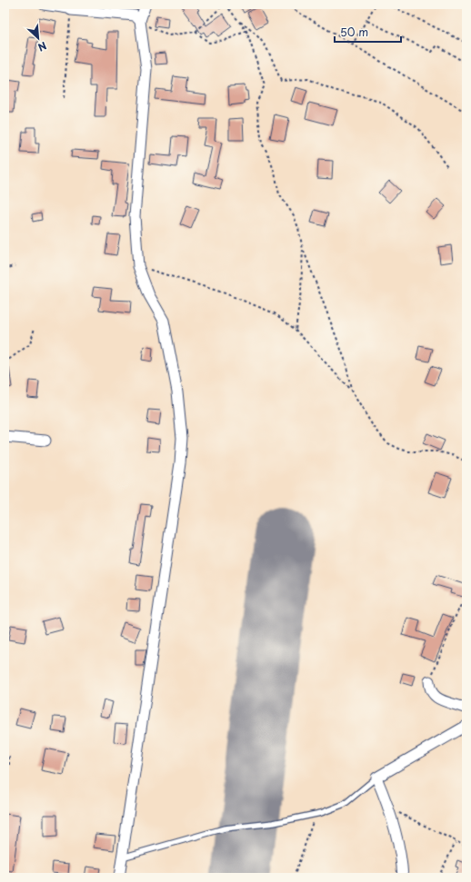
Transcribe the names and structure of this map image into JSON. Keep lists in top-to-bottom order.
{
  "scale_bar": "50 m",
  "north": "bottom right"
}
